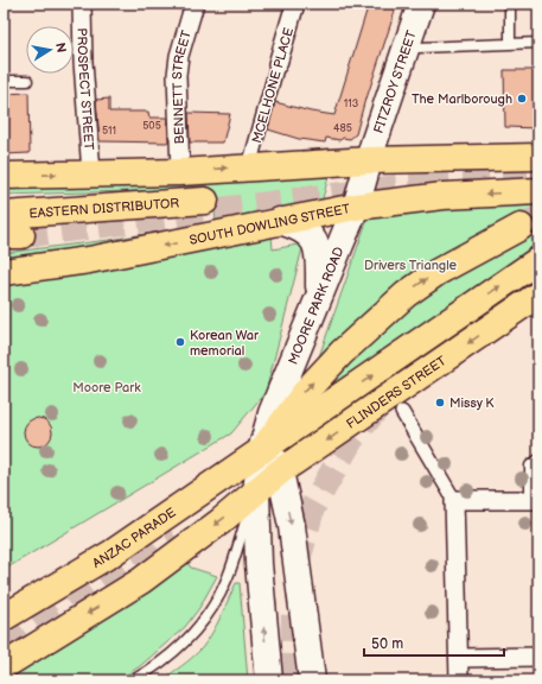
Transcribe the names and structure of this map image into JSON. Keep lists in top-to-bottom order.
{
  "streets": {
    "main road": [
      "FITZROY STREET",
      "EASTERN DISTRIBUTOR",
      "SOUTH DOWLING STREET",
      "MOORE PARK ROAD",
      "FLINDERS STREET",
      "ANZAC PARADE"
    ],
    "street": ["MCELHONE PLACE", "BENNETT STREET", "PROSPECT STREET"]
  },
  "crossings": [
    ["FITZROY STREET", "MOORE PARK ROAD"],
    ["SOUTH DOWLING STREET", "MOORE PARK ROAD"],
    ["MOORE PARK ROAD", "FLINDERS STREET"],
    ["MOORE PARK ROAD", "ANZAC PARADE"]
  ],
  "parks": ["Drivers Triangle", "Moore Park"],
  "places": ["The Marlborough", "Korean War memorial", "Missy K"],
  "house_numbers": [
    "113",
    "505",
    "485",
    "511"
  ],
  "scale_bar": "50 m",
  "north": "right"
}
